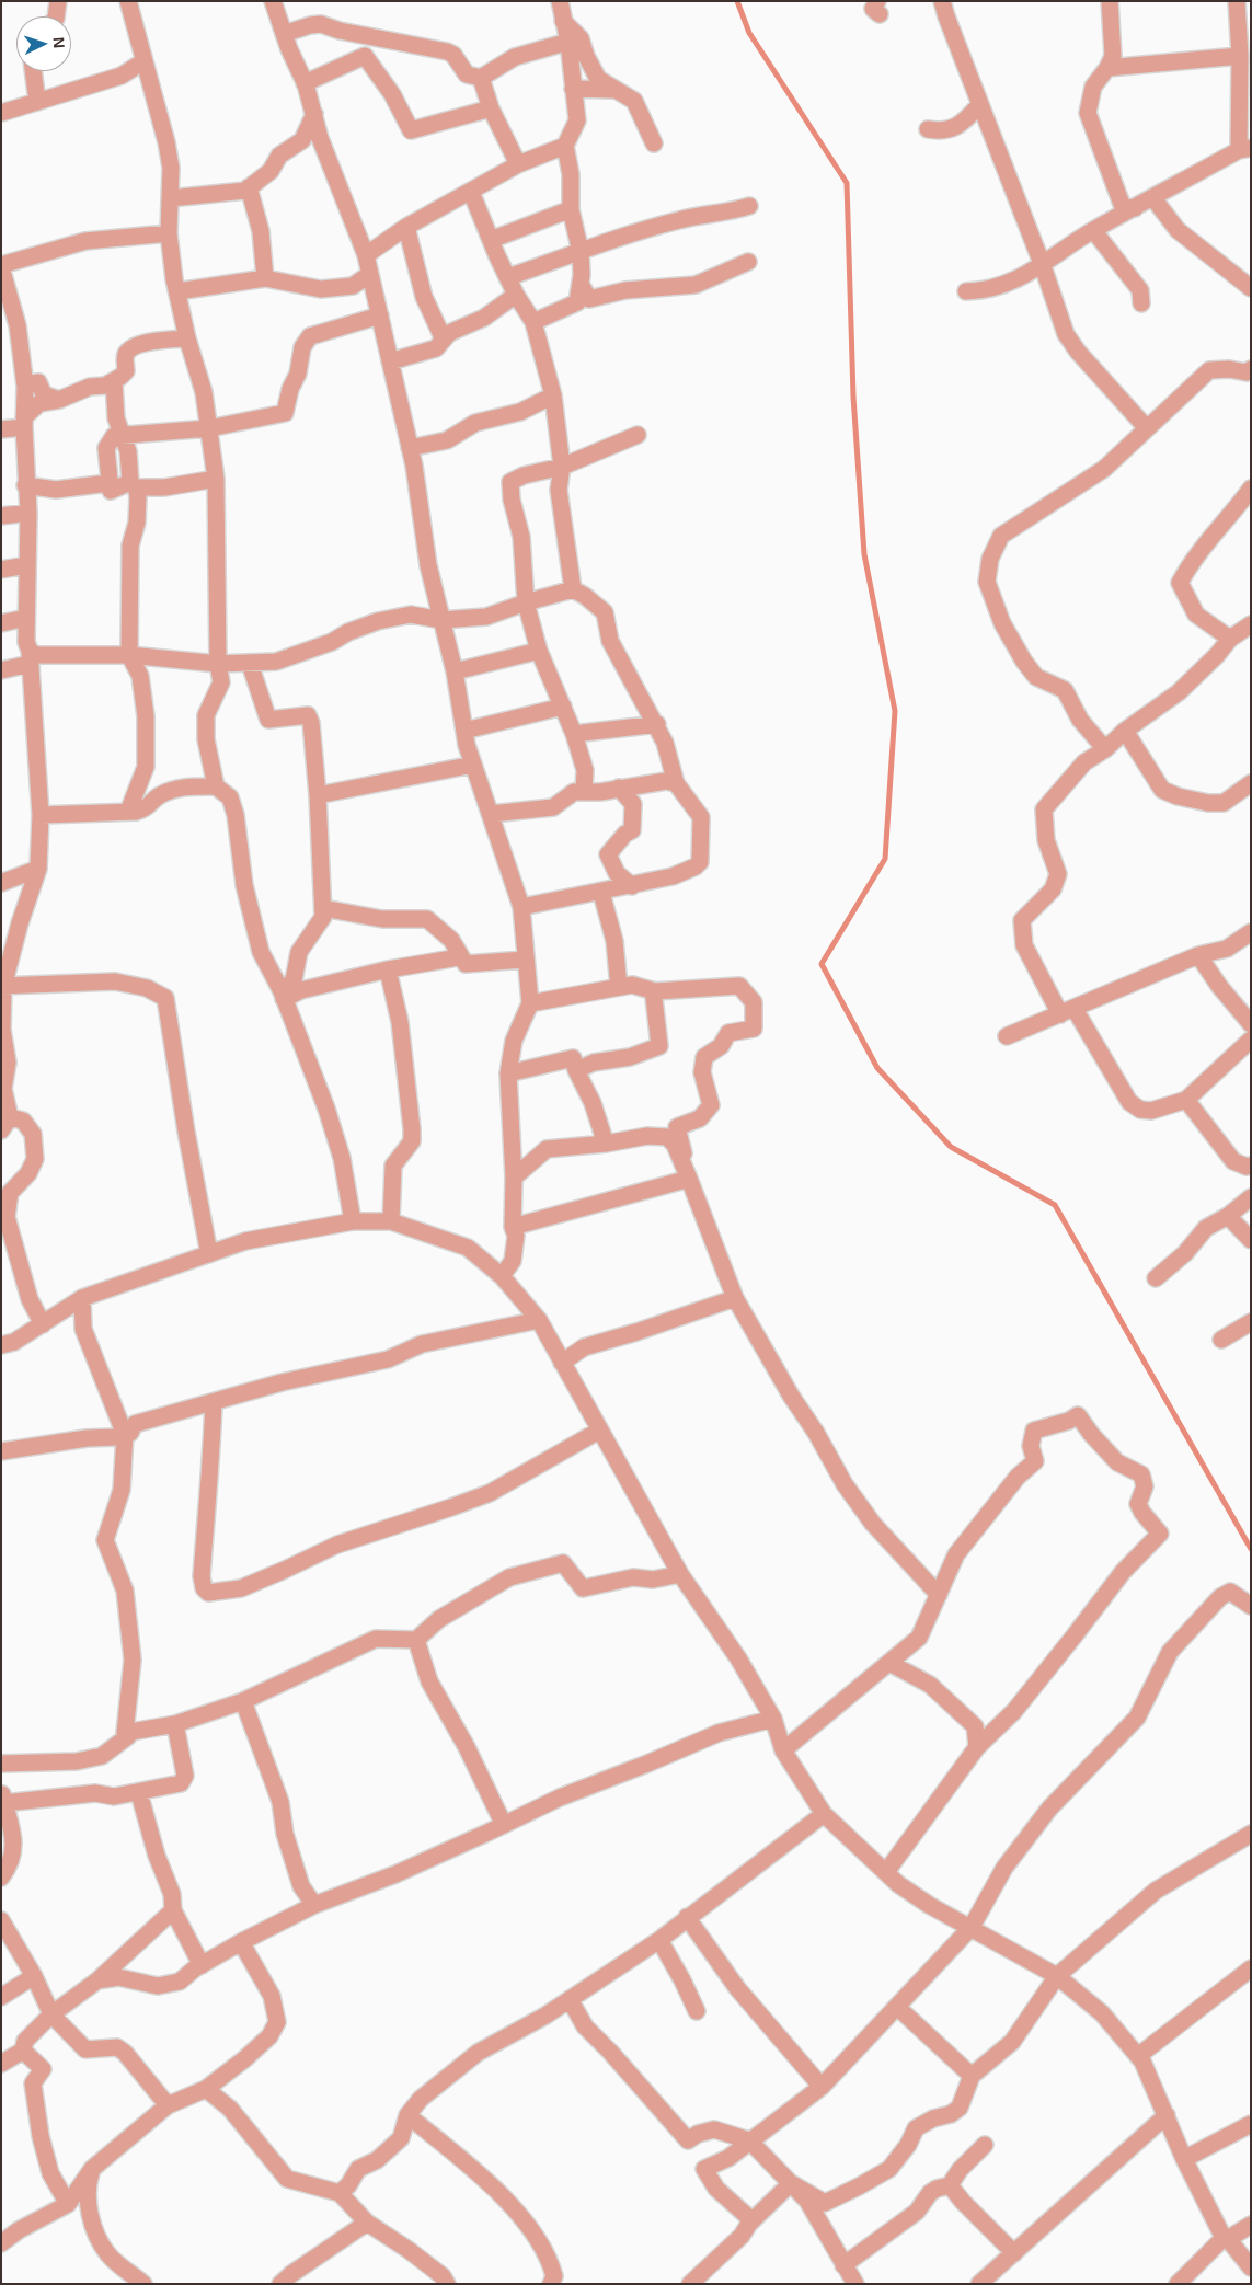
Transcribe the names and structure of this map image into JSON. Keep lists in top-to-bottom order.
{
  "north": "right"
}
